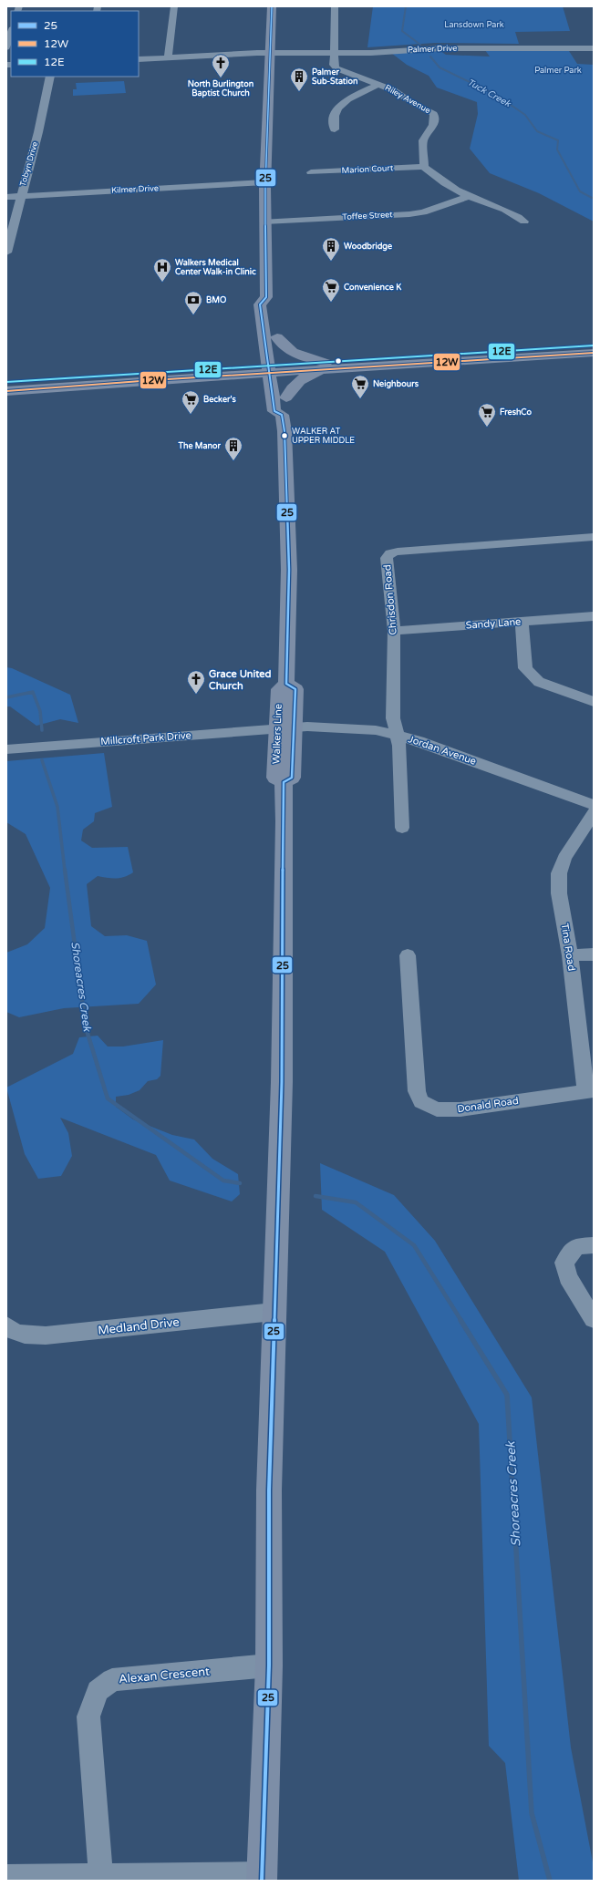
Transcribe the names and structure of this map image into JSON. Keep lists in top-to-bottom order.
{
  "streets": {
    "main road": ["Walkers Line"],
    "street": [
      "Palmer Drive",
      "Riley Avenue",
      "Tobyn Drive",
      "Marion Court",
      "Kilmer Drive",
      "Toffee Street",
      "Chrisdon Road",
      "Sandy Lane",
      "Millcroft Park Drive",
      "Jordan Avenue",
      "Tina Road",
      "Donald Road",
      "Medland Drive",
      "Alexan Crescent"
    ]
  },
  "crossings": [
    ["Palmer Drive", "Riley Avenue"],
    ["Palmer Drive", "Walkers Line"],
    ["Riley Avenue", "Marion Court"],
    ["Tobyn Drive", "Kilmer Drive"],
    ["Kilmer Drive", "Walkers Line"],
    ["Toffee Street", "Walkers Line"],
    ["Chrisdon Road", "Sandy Lane"],
    ["Chrisdon Road", "Jordan Avenue"],
    ["Walkers Line", "Millcroft Park Drive"],
    ["Walkers Line", "Jordan Avenue"],
    ["Walkers Line", "Medland Drive"],
    ["Walkers Line", "Alexan Crescent"],
    ["Millcroft Park Drive", "Jordan Avenue"],
    ["Tina Road", "Donald Road"]
  ],
  "water": ["Tuck Creek", "Shoreacres Creek"],
  "parks": ["Lansdown Park", "Palmer Park"],
  "places": {
    "church": ["North Burlington Baptist Church", "Grace United Church"],
    "building": ["Palmer Sub-Station", "Woodbridge", "The Manor"],
    "hospital": ["Walkers Medical Center Walk-in Clinic"],
    "supermarket": [
      "Convenience K",
      "Neighbours",
      "Becker's",
      "FreshCo"
    ],
    "bank": ["BMO"],
    "other": ["WALKER AT UPPER MIDDLE"]
  },
  "lines": ["transit line 25", "transit line 12E", "transit line 12W"],
  "legend": ["25", "12W", "12E"]
}
